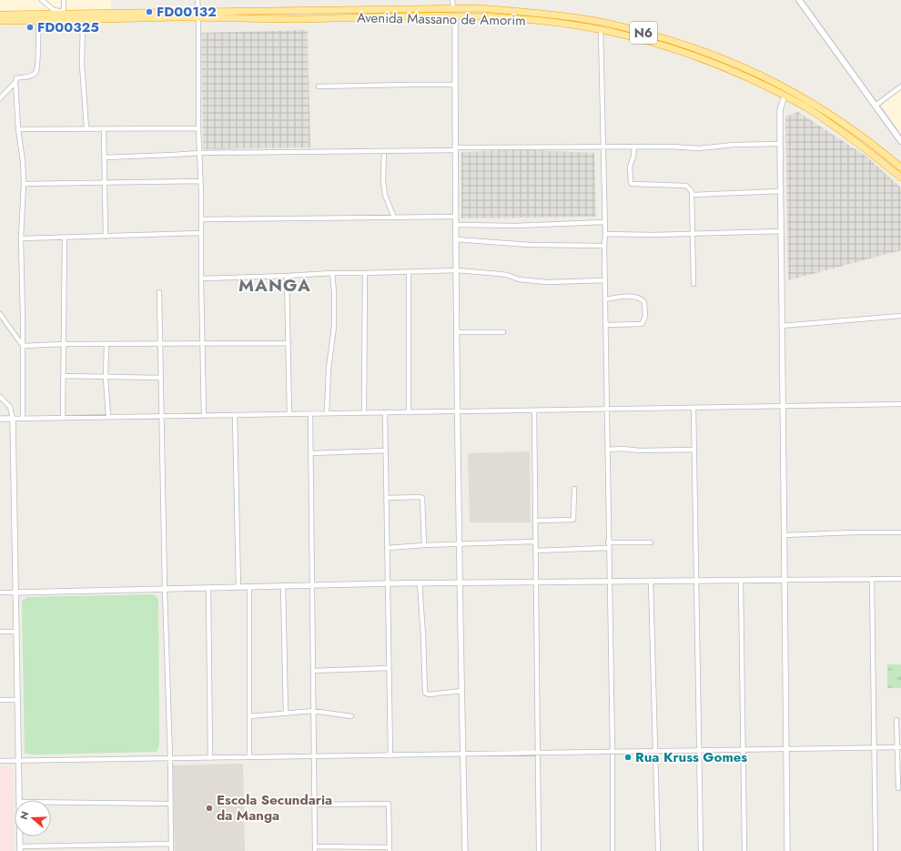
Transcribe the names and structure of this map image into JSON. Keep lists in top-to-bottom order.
{
  "streets": {
    "highway": ["Avenida Massano de Amorim", "N6"]
  },
  "crossings": [
    ["Avenida Massano de Amorim", "N6"]
  ],
  "districts": ["MANGA"],
  "places": [
    "FD00132",
    "FD00325",
    "Rua Kruss Gomes",
    "Escola Secundaria da Manga"
  ],
  "north": "left"
}
